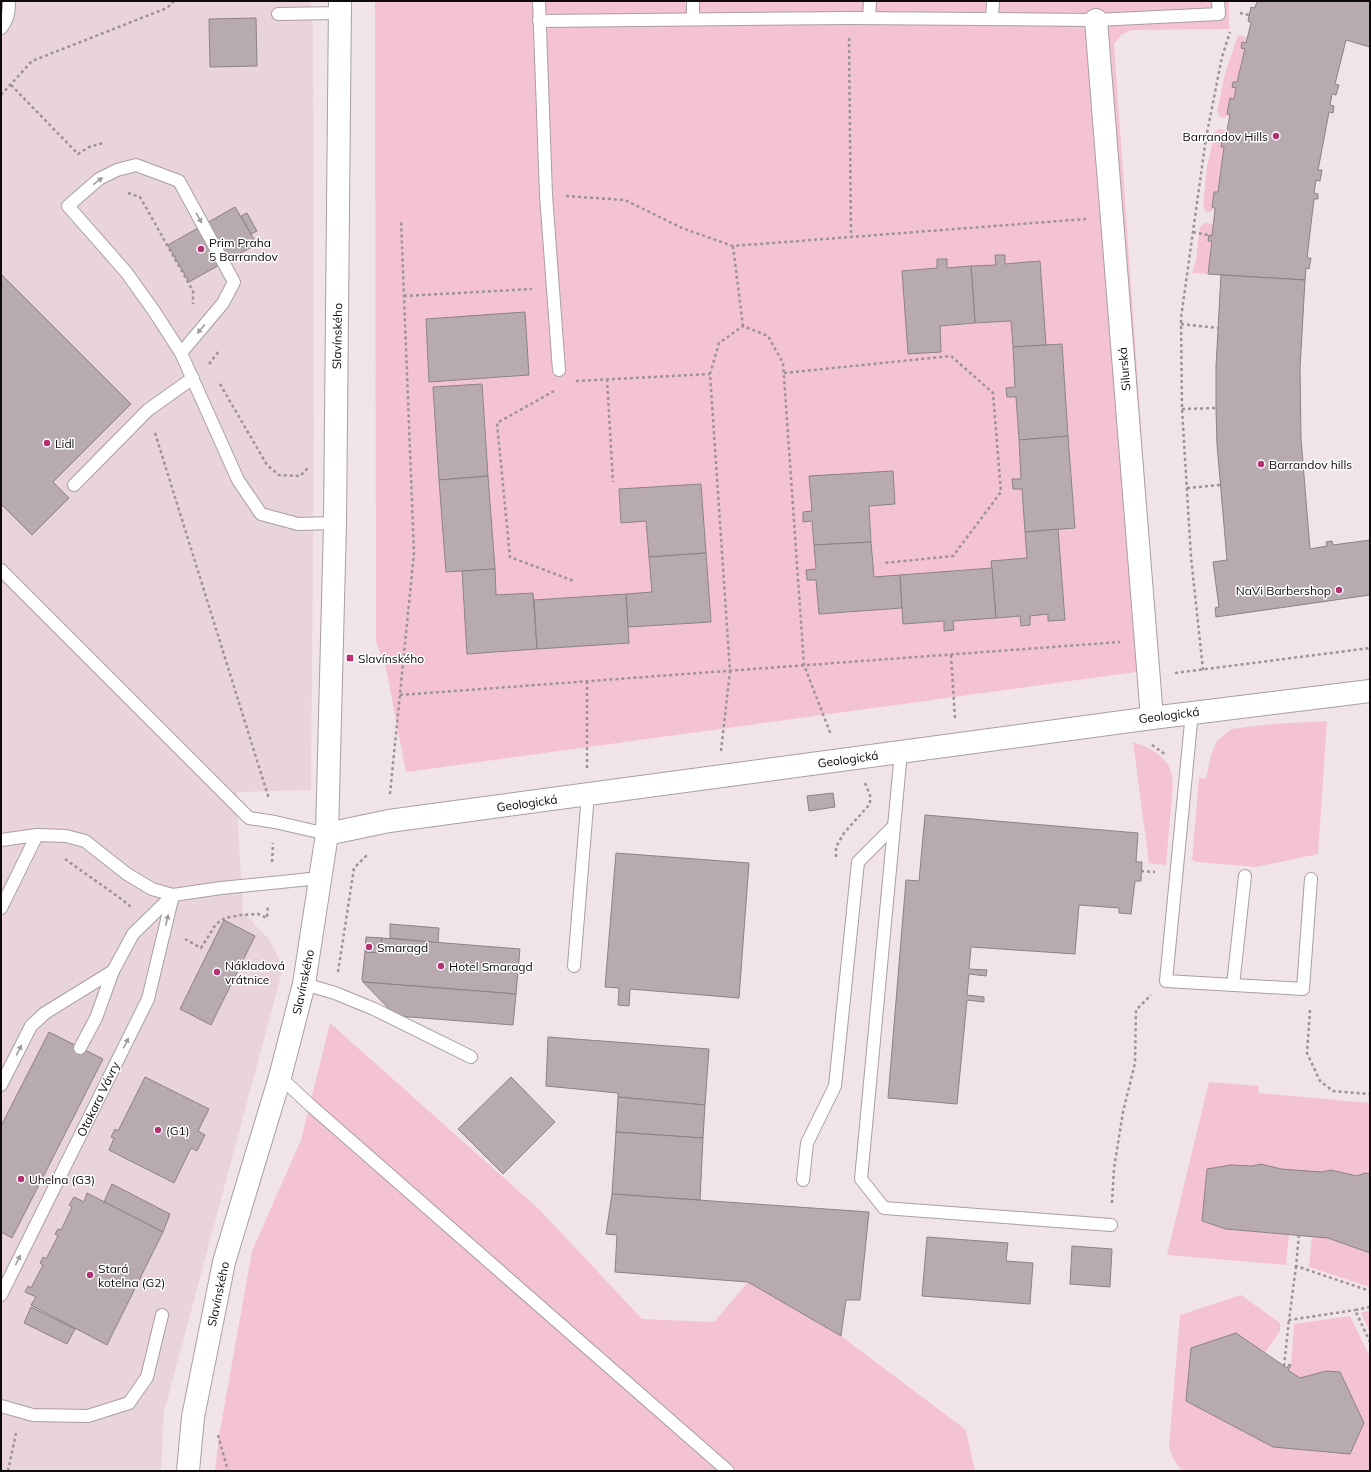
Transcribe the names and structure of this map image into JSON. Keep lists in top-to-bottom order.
{
  "streets": {
    "street": ["Slavínského", "Silurská", "Geologická"],
    "lane": ["Otakara Vávry"]
  },
  "crossings": [
    ["Slavínského", "Geologická"],
    ["Silurská", "Geologická"]
  ],
  "places": {
    "other": [
      "Barrandov Hills",
      "Prim Praha 5 Barrandov",
      "Lidl",
      "Barrandov hills",
      "NaVi Barbershop",
      "Smaragd",
      "Hotel Smaragd",
      "Nákladová vrátnice",
      "(G1)",
      "Uhelna (G3)",
      "Stará kotelna (G2)"
    ],
    "transit": ["Slavínského"]
  }
}
